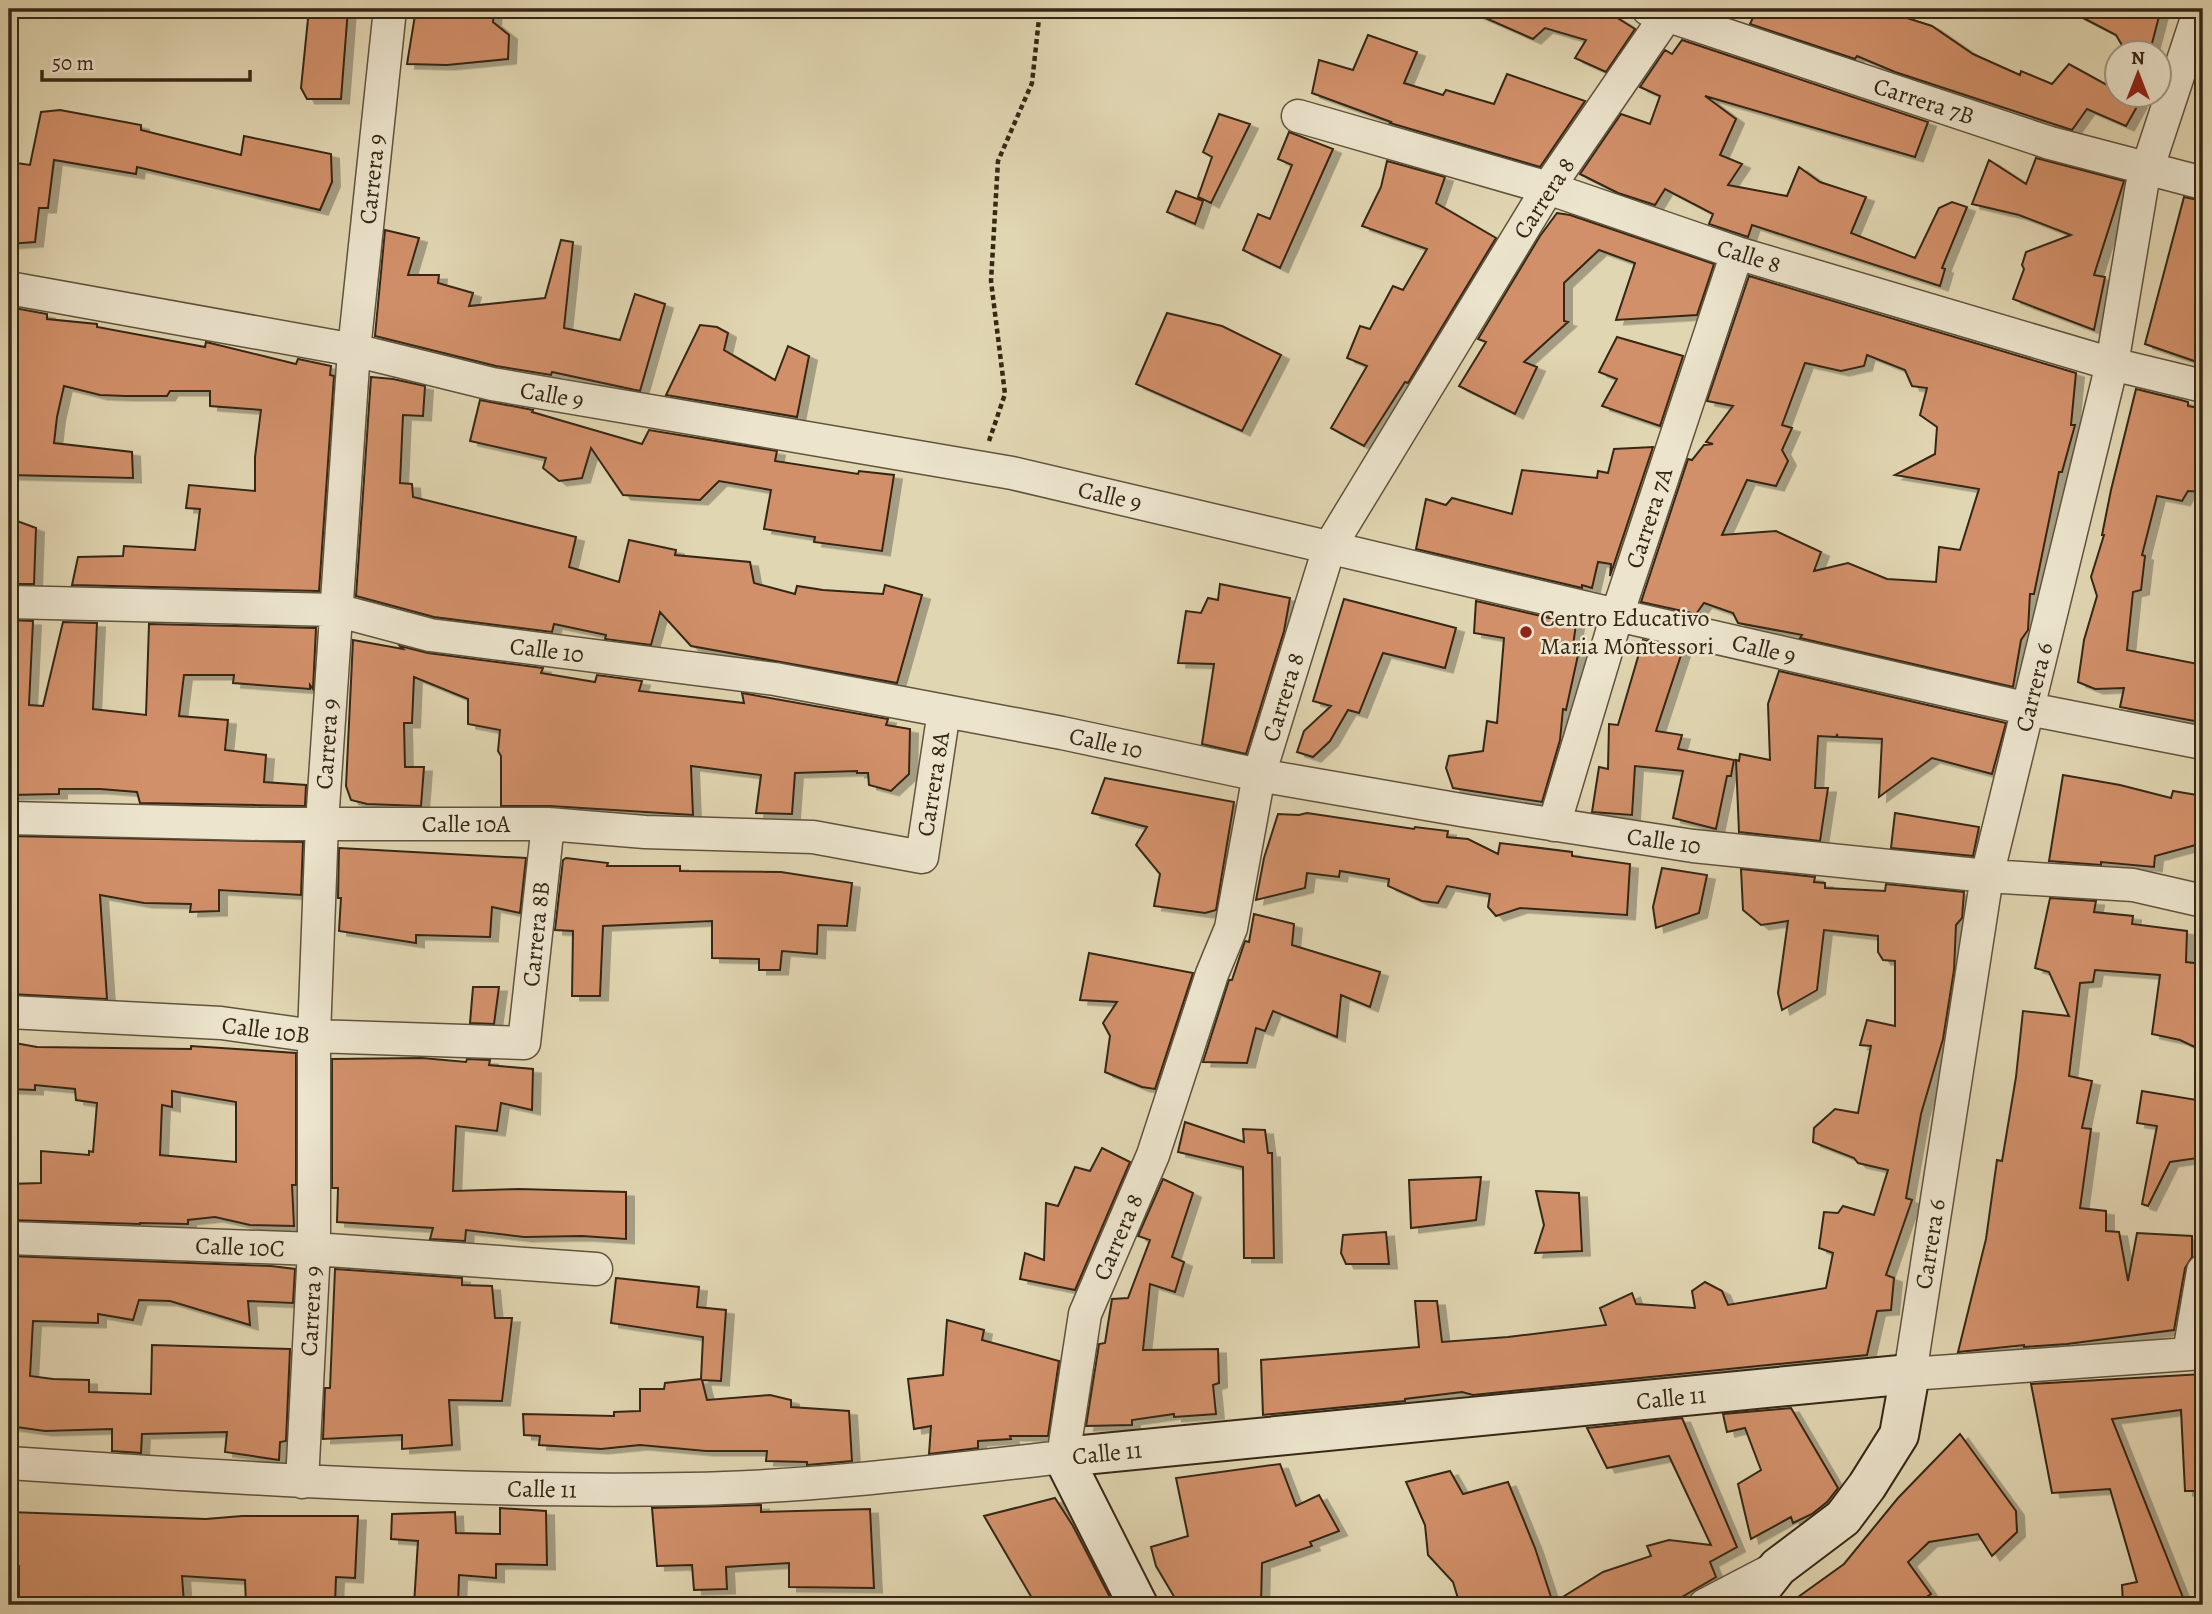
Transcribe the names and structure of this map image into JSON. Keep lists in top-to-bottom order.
{
  "streets": {
    "main road": ["Calle 11"],
    "street": [
      "Carrera 7B",
      "Carrera 9",
      "Carrera 8",
      "Calle 8",
      "Calle 9",
      "Carrera 7A",
      "Calle 10",
      "Carrera 6",
      "Carrera 8A",
      "Calle 10A",
      "Carrera 8B",
      "Calle 10B",
      "Calle 10C"
    ]
  },
  "crossings": [
    ["Carrera 7B", "Carrera 8"],
    ["Carrera 7B", "Carrera 6"],
    ["Carrera 9", "Calle 9"],
    ["Carrera 9", "Calle 10"],
    ["Carrera 9", "Calle 10A"],
    ["Carrera 9", "Calle 10B"],
    ["Carrera 9", "Calle 10C"],
    ["Carrera 9", "Calle 11"],
    ["Carrera 8", "Calle 8"],
    ["Carrera 8", "Calle 9"],
    ["Carrera 8", "Calle 10"],
    ["Carrera 8", "Calle 11"],
    ["Calle 8", "Carrera 7A"],
    ["Calle 8", "Carrera 6"],
    ["Calle 9", "Carrera 7A"],
    ["Calle 9", "Carrera 6"],
    ["Carrera 7A", "Calle 10"],
    ["Calle 10", "Carrera 6"],
    ["Calle 10", "Carrera 8A"],
    ["Carrera 6", "Calle 11"],
    ["Carrera 8A", "Calle 10A"],
    ["Calle 10A", "Carrera 8B"],
    ["Carrera 8B", "Calle 10B"]
  ],
  "places": ["Centro Educativo Maria Montessori"],
  "scale_bar": "50 m",
  "north": "top"
}
